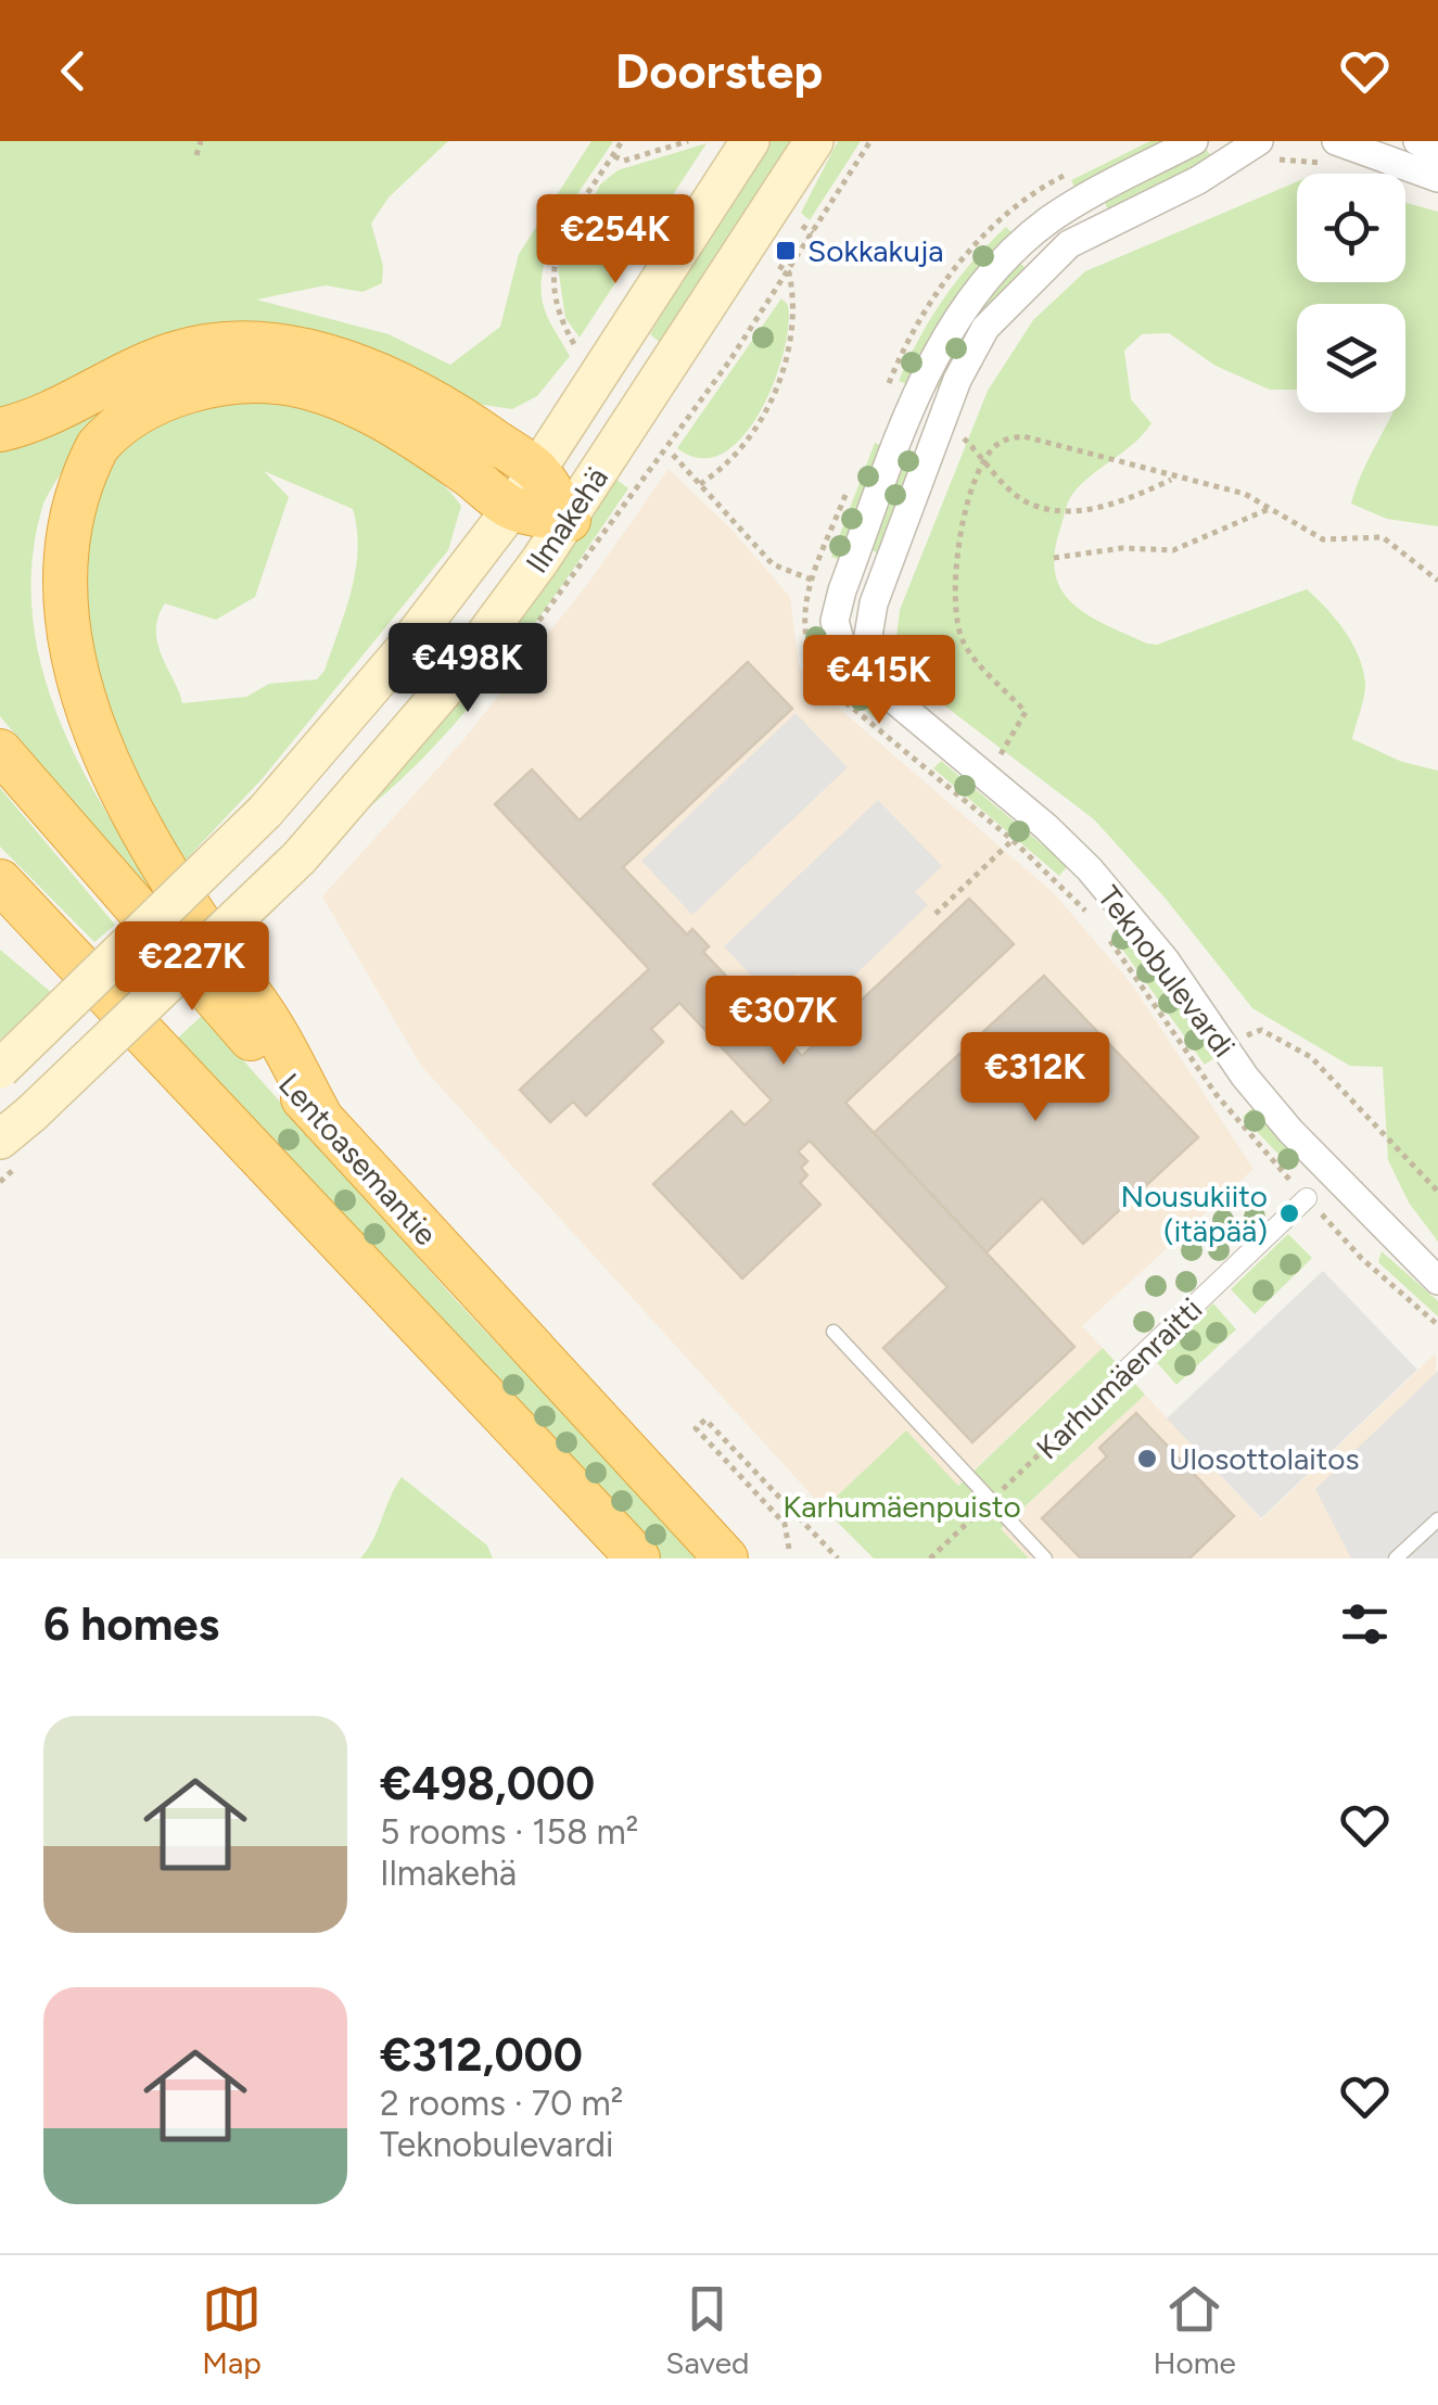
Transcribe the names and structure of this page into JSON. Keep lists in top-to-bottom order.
{
  "streets": {
    "highway": ["Lentoasemantie"],
    "main road": ["Ilmakehä"],
    "street": ["Teknobulevardi", "Karhumäenraitti"]
  },
  "parks": ["Karhumäenpuisto"],
  "places": {
    "transit": ["Sokkakuja"],
    "other": ["Nousukiito (itäpää)", "Ulosottolaitos"]
  },
  "page": {
    "header": "Doorstep",
    "price": [
      "€254K",
      "€498K",
      "€415K",
      "€227K",
      "€307K",
      "€312K"
    ],
    "heading": "6 homes",
    "list": [
      {
        "name": "€498,000",
        "note": "5 rooms · 158 m² · Ilmakehä"
      },
      {
        "name": "€312,000",
        "note": "2 rooms · 70 m² · Teknobulevardi"
      }
    ],
    "tabs": ["Map", "Saved", "Home"]
  }
}
